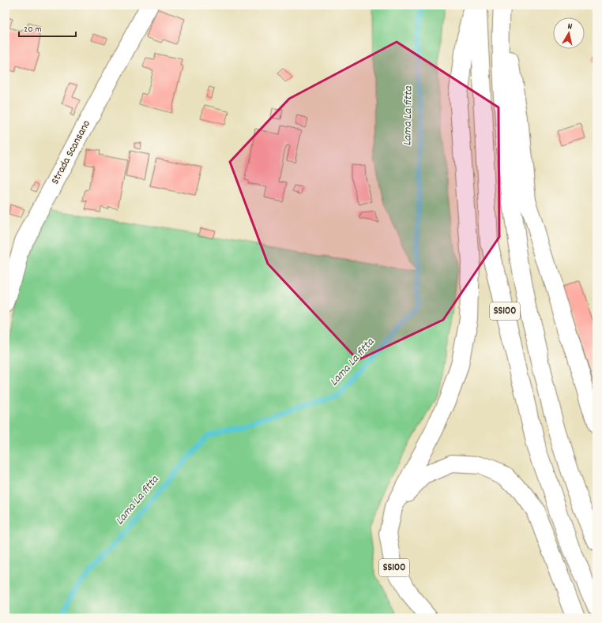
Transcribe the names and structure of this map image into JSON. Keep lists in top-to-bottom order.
{
  "streets": {
    "main road": ["Strada Scansano", "SS100"]
  },
  "water": ["Lama La fitta"],
  "scale_bar": "20 m",
  "north": "top"
}
